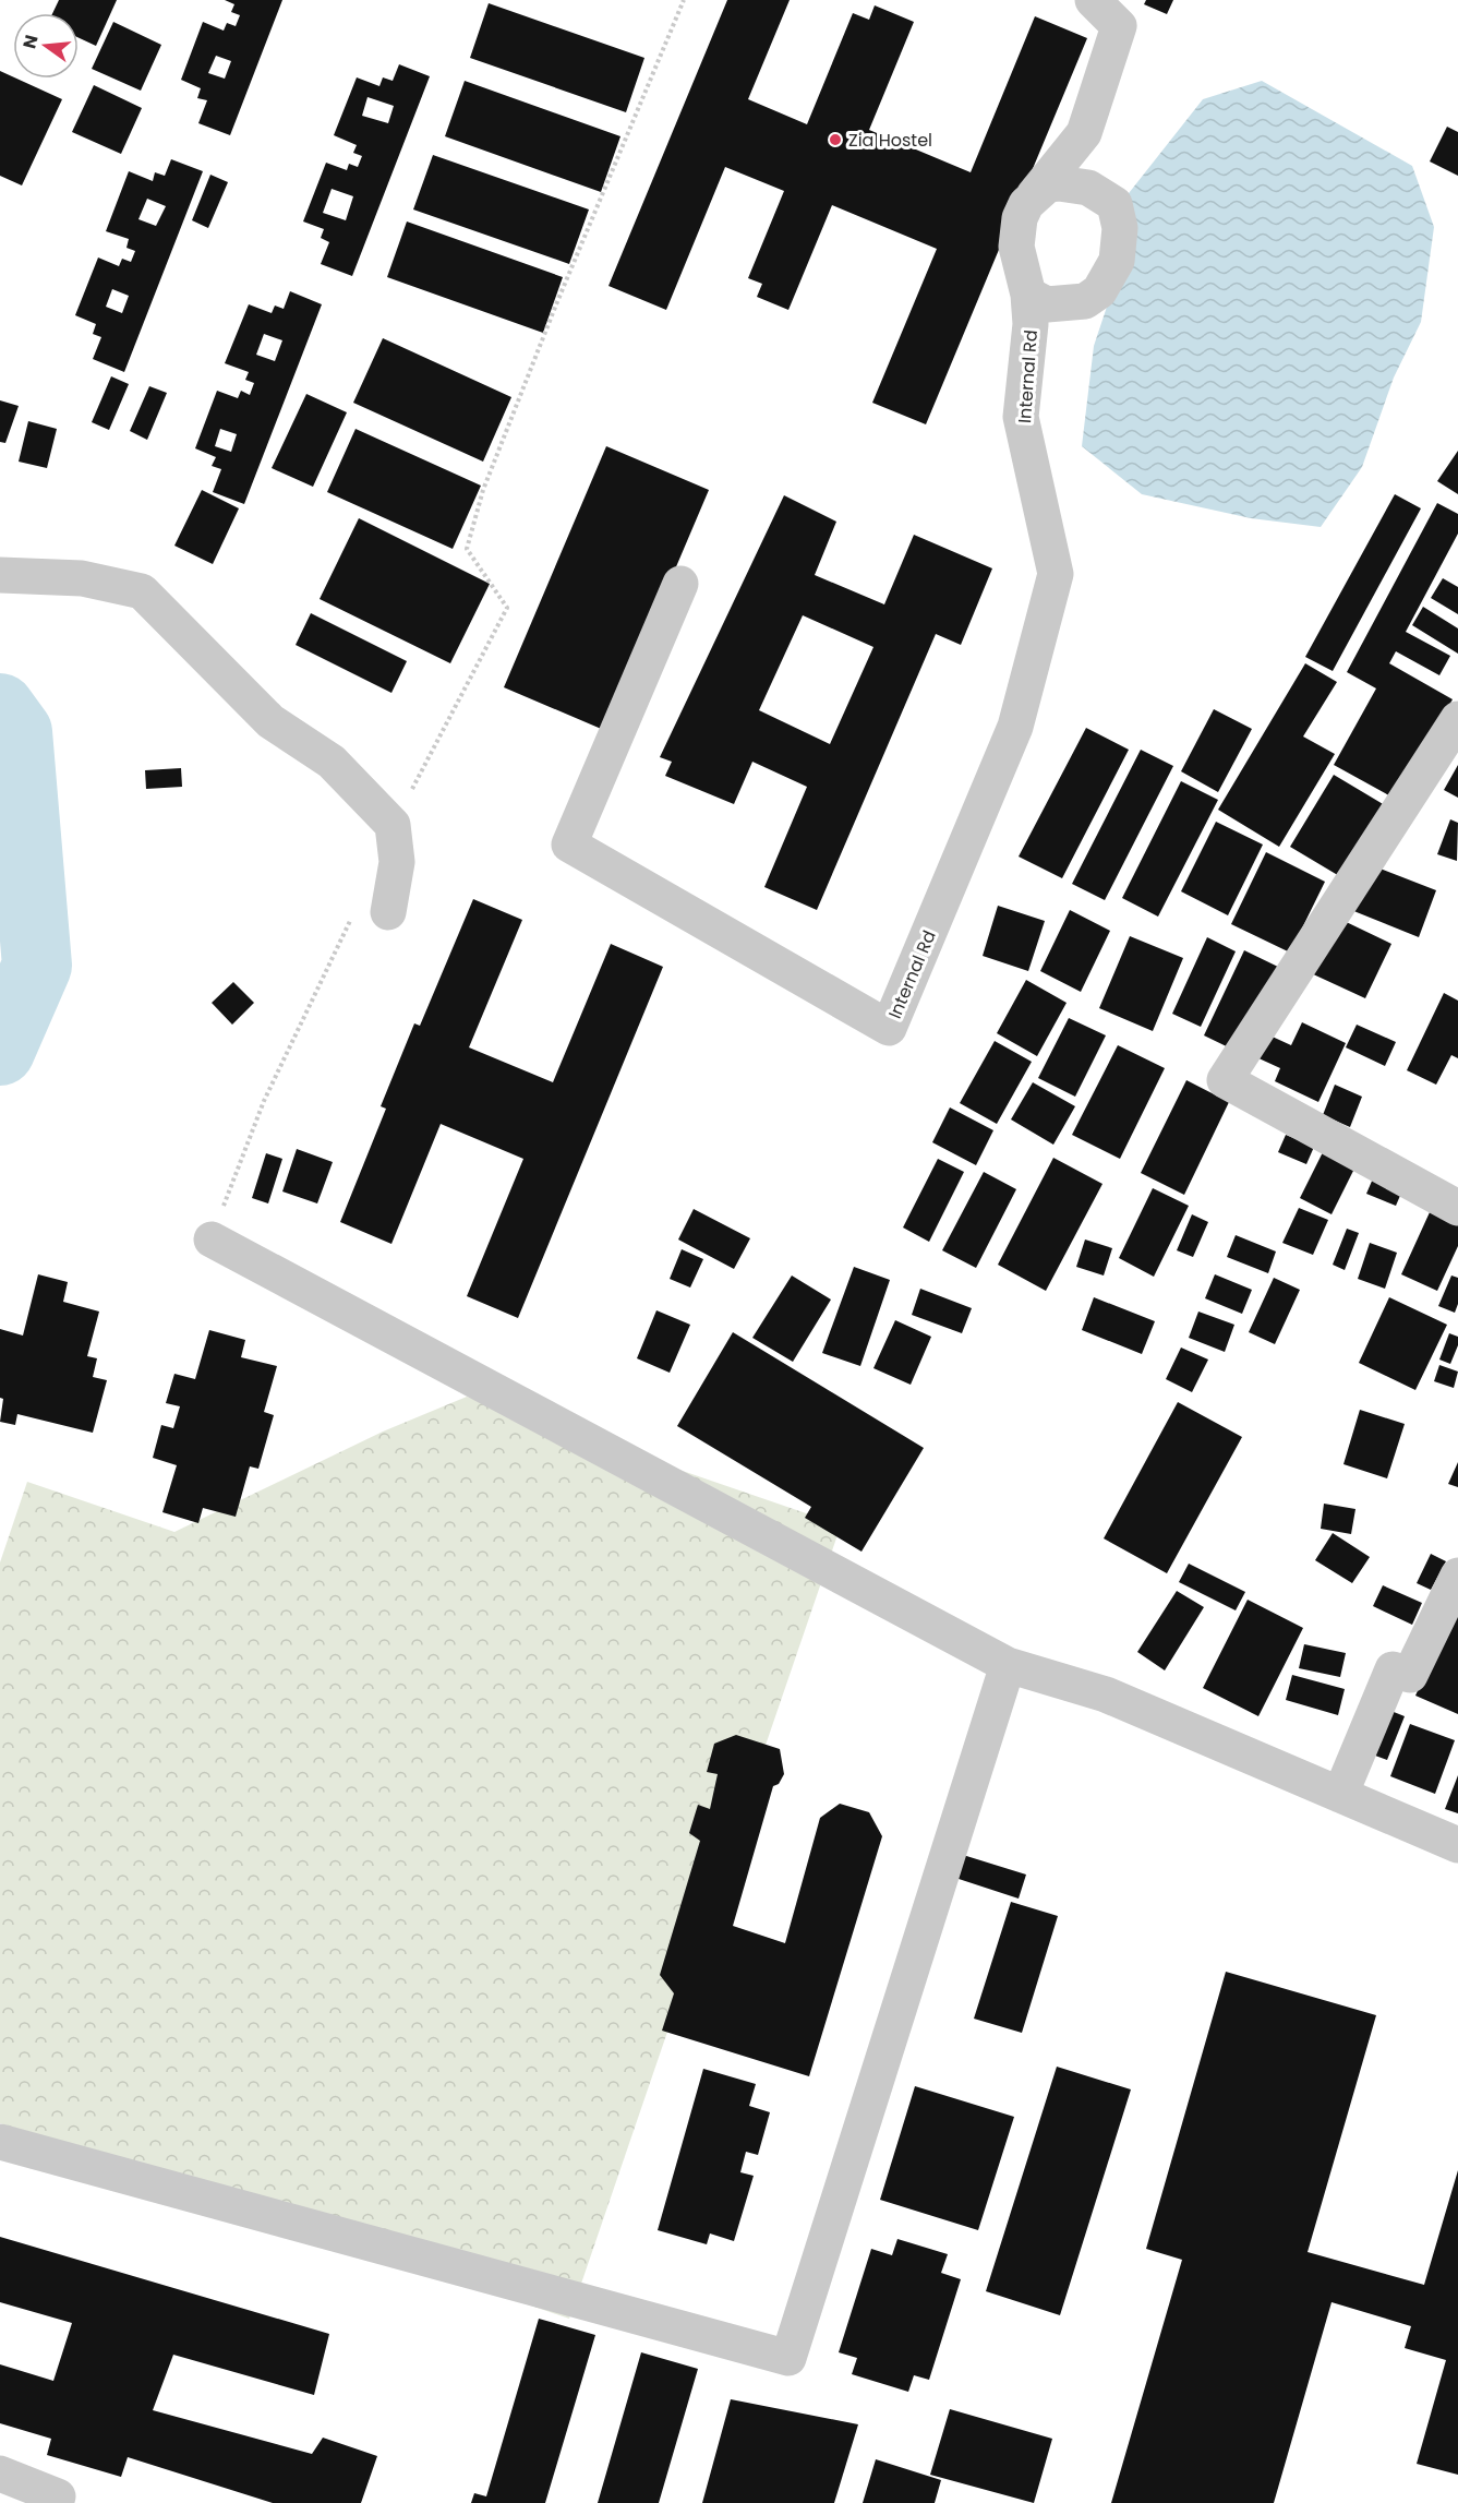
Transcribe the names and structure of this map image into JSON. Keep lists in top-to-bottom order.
{
  "streets": {
    "street": ["Internal Rd"]
  },
  "places": ["Zia Hostel"],
  "north": "left"
}
